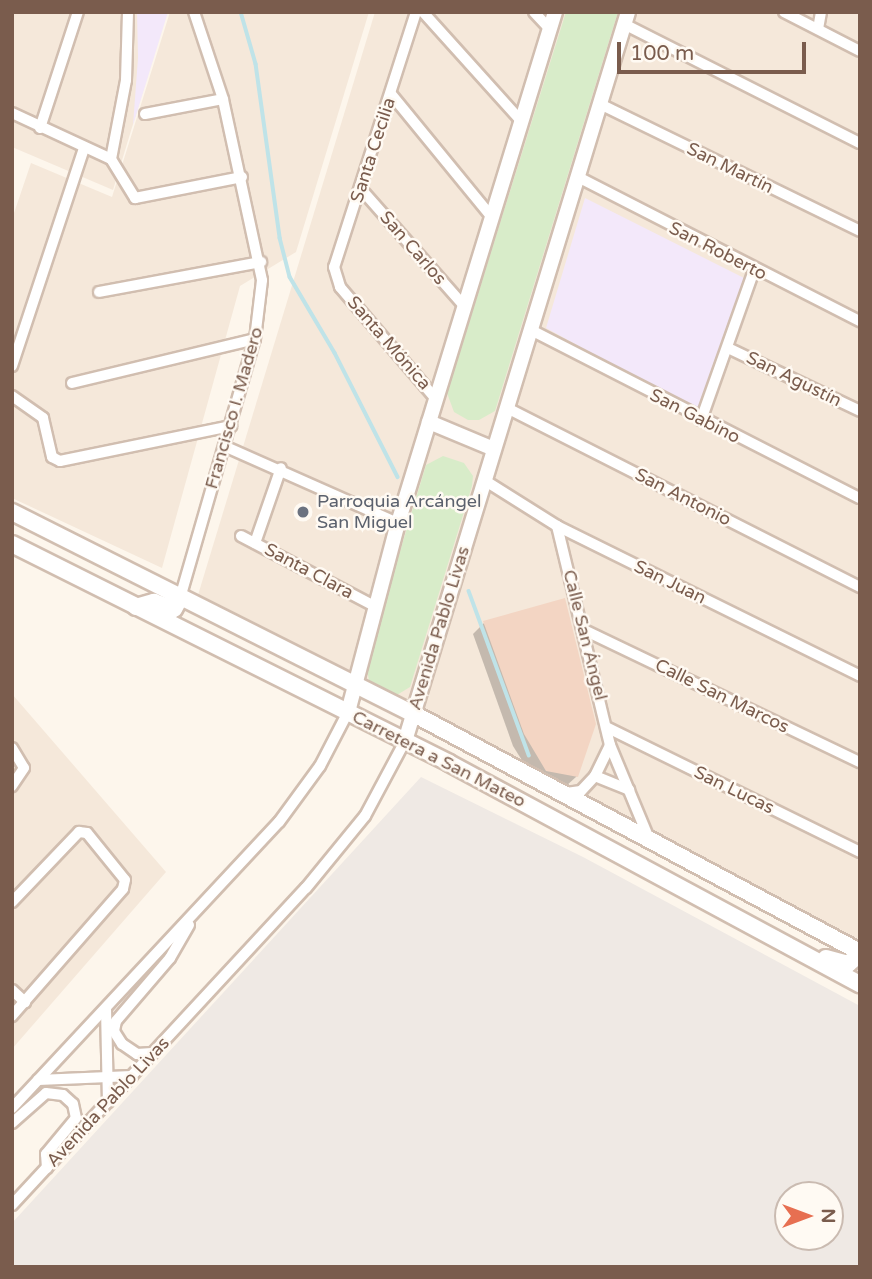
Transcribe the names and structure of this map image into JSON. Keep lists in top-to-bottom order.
{
  "streets": {
    "main road": ["Carretera a San Mateo"],
    "street": [
      "Santa Cecilia",
      "San Martín",
      "San Carlos",
      "San Roberto",
      "Santa Mónica",
      "San Agustín",
      "Francisco I. Madero",
      "San Gabino",
      "San Antonio",
      "Santa Clara",
      "San Juan",
      "Avenida Pablo Livas",
      "Calle San Ángel",
      "Calle San Marcos",
      "San Lucas"
    ]
  },
  "crossings": [
    ["Santa Cecilia", "San Carlos"],
    ["Santa Cecilia", "Santa Mónica"],
    ["San Martín", "Avenida Pablo Livas"],
    ["San Roberto", "Avenida Pablo Livas"],
    ["Francisco I. Madero", "Carretera a San Mateo"],
    ["San Gabino", "Avenida Pablo Livas"],
    ["San Antonio", "Avenida Pablo Livas"],
    ["San Juan", "Avenida Pablo Livas"],
    ["San Juan", "Calle San Ángel"],
    ["Avenida Pablo Livas", "Carretera a San Mateo"],
    ["Calle San Ángel", "Calle San Marcos"],
    ["Calle San Ángel", "Carretera a San Mateo"],
    ["Calle San Ángel", "San Lucas"]
  ],
  "places": ["Parroquia Arcángel San Miguel"],
  "scale_bar": "100 m",
  "north": "right"
}
